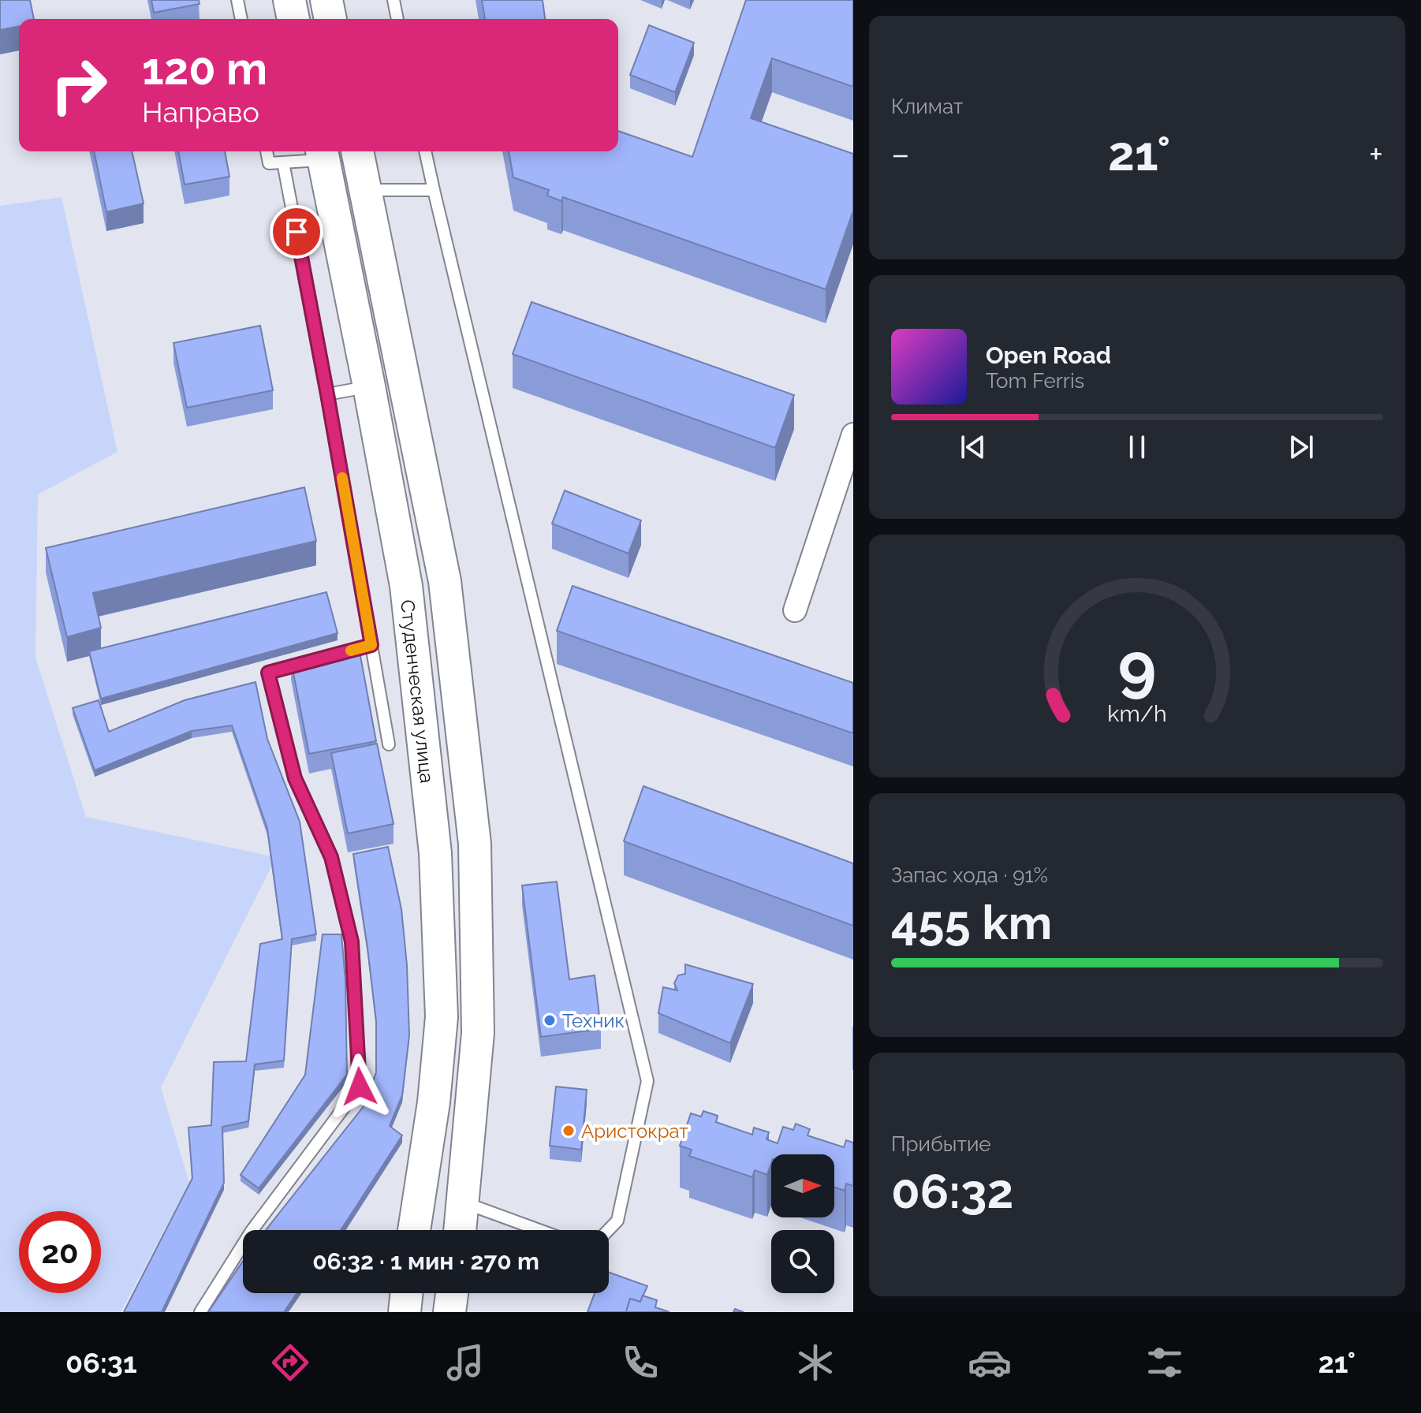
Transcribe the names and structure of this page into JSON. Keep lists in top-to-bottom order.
{
  "streets": {
    "main road": ["Студенческая улица"]
  },
  "places": ["Техник", "Аристократ"],
  "north": "right",
  "page": {
    "tile": [
      "Климат",
      ["Запас хода · 91%", "455 km"],
      ["Прибытие", "06:32"]
    ],
    "turn": ["120 m", "Направо"],
    "heat": ["−", "21°", "+"],
    "song": ["Open Road", "Tom Ferris"],
    "limit": "20",
    "trip": "06:32 · 1 мин · 270 m",
    "tabs": ["06:31", "21°"],
    "gauge": ["9", "km/h"]
  }
}
